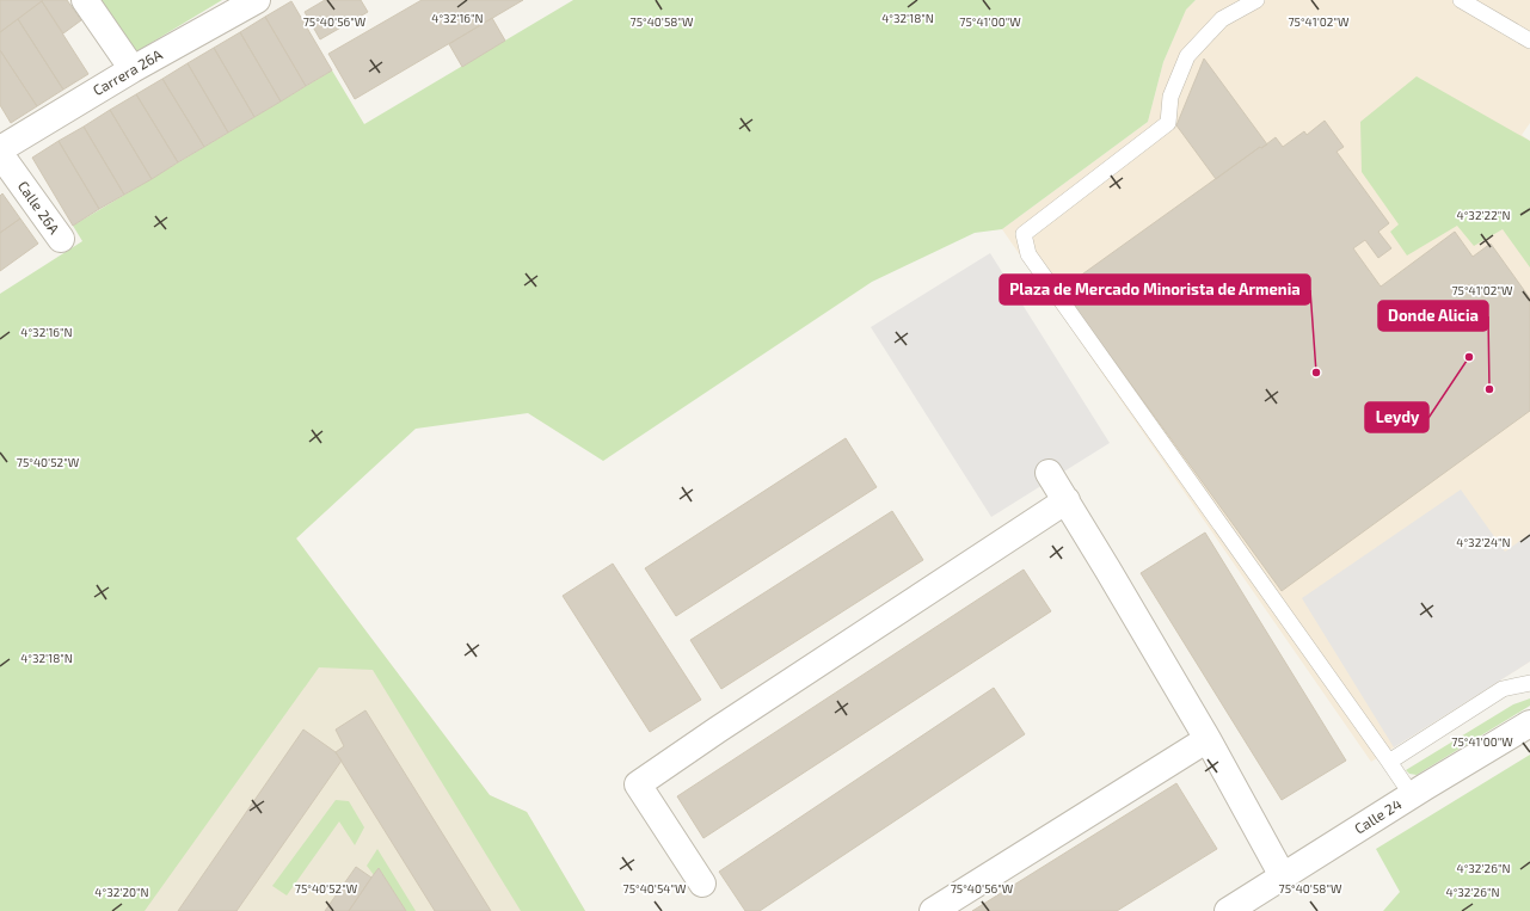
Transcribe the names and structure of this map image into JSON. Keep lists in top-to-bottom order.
{
  "streets": {
    "street": ["Carrera 26A", "Calle 26A", "Calle 24"]
  },
  "places": ["Leydy", "Plaza de Mercado Minorista de Armenia", "Donde Alicia"],
  "coordinates": [
    "4°32'16\"N",
    "4°32'18\"N",
    "75°40'56\"W",
    "75°40'58\"W",
    "75°41'00\"W",
    "75°41'02\"W",
    "4°32'22\"N",
    "75°40'52\"W",
    "4°32'24\"N",
    "4°32'26\"N",
    "75°40'54\"W",
    "4°32'20\"N"
  ]
}
